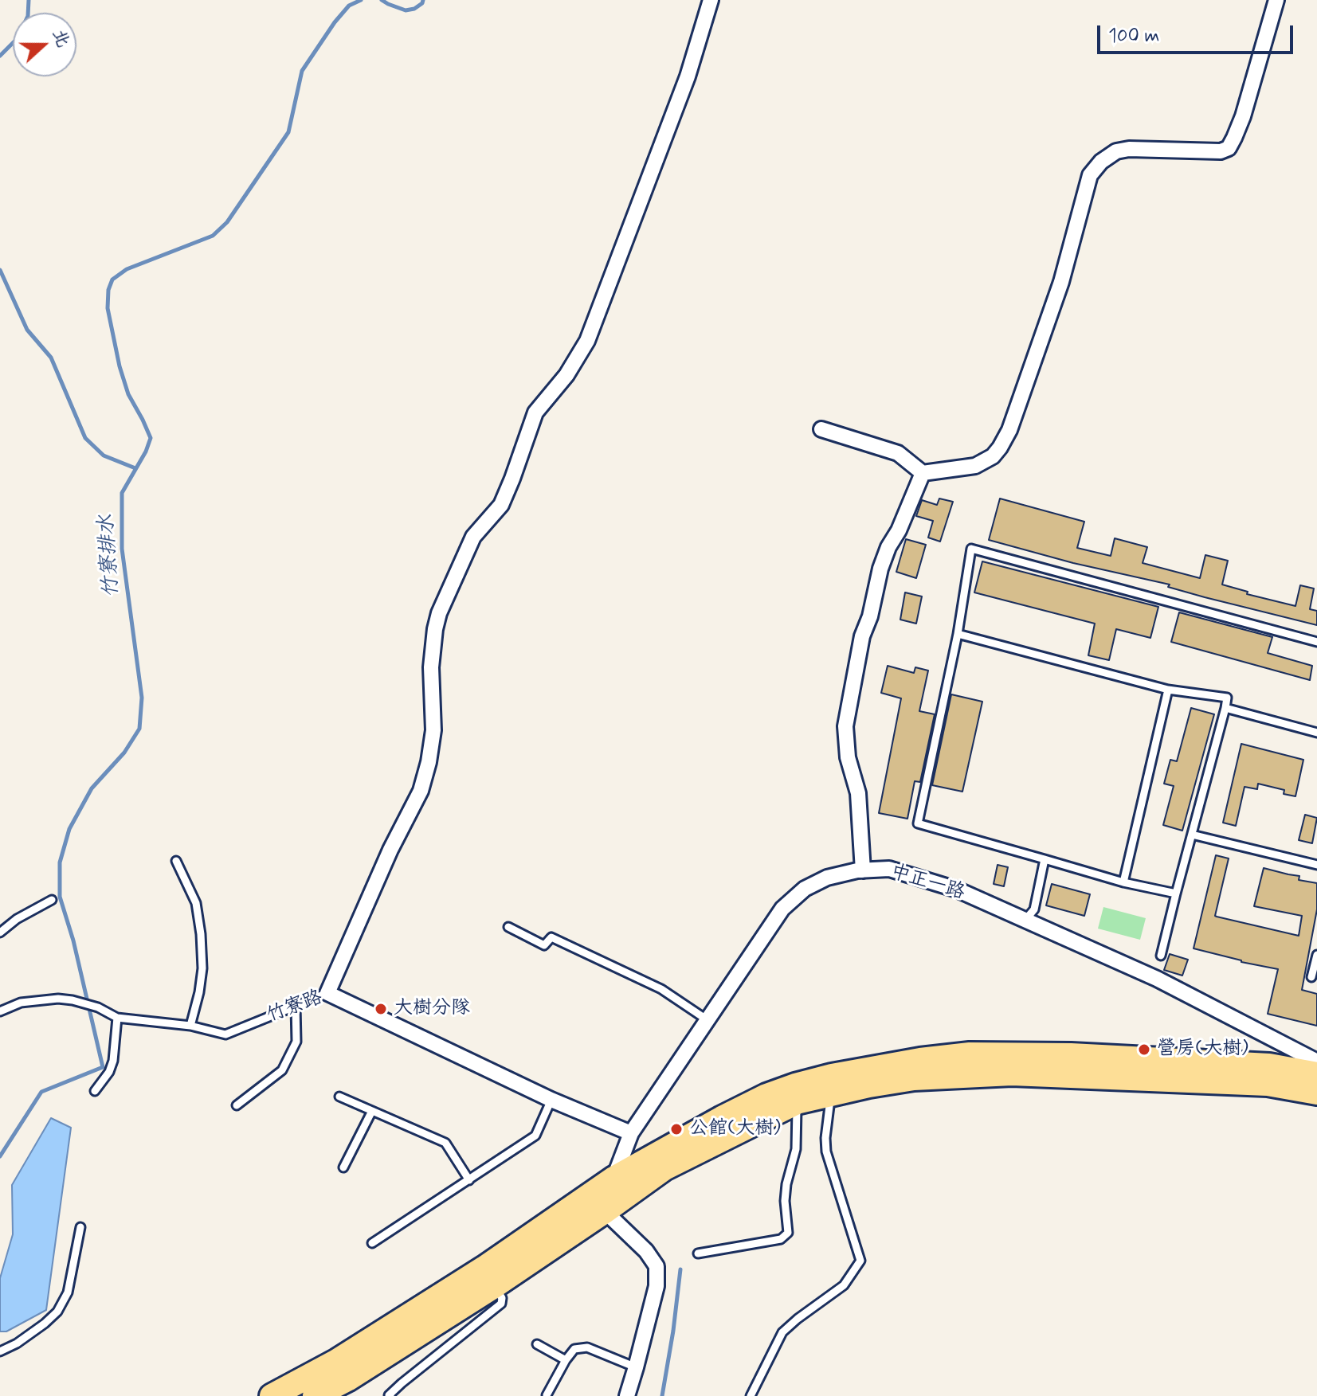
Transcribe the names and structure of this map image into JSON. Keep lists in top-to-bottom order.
{
  "streets": {
    "street": ["中正一路", "竹寮路"]
  },
  "crossings": [
    ["中正一路", "竹寮路"]
  ],
  "water": ["竹寮排水"],
  "places": ["大樹分隊", "營房(大樹)", "公館(大樹)"],
  "scale_bar": "100 m",
  "north": "right"
}
